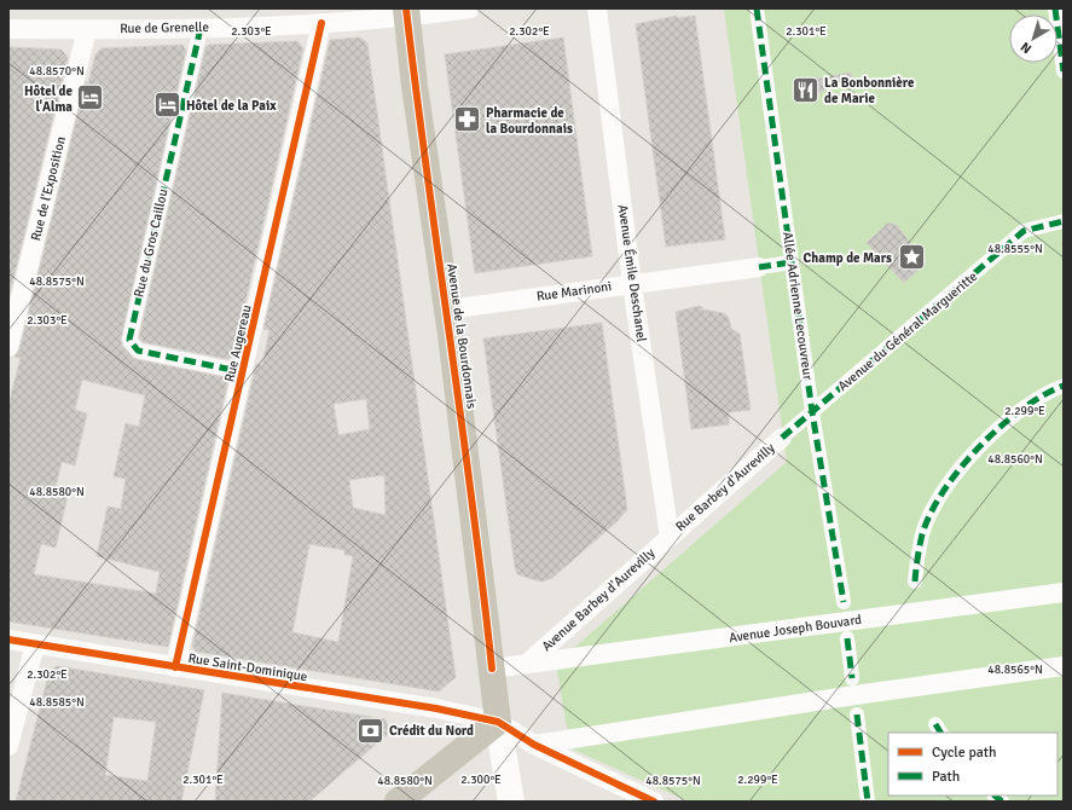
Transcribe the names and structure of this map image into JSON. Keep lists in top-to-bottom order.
{
  "streets": {
    "main road": ["Avenue de la Bourdonnais"],
    "street": [
      "Rue de Grenelle",
      "Rue de l'Exposition",
      "Rue du Gros Caillou",
      "Avenue Émile Deschanel",
      "Rue Marinoni",
      "Allée Adrienne Lecouvreur",
      "Avenue du Général Margueritte",
      "Rue Augereau",
      "Rue Barbey d'Aurevilly",
      "Avenue Barbey d'Aurevilly",
      "Avenue Joseph Bouvard",
      "Rue Saint-Dominique"
    ]
  },
  "crossings": [
    ["Rue de Grenelle", "Rue de l'Exposition"],
    ["Rue de Grenelle", "Rue du Gros Caillou"],
    ["Rue de Grenelle", "Avenue de la Bourdonnais"],
    ["Rue de Grenelle", "Rue Augereau"],
    ["Rue du Gros Caillou", "Rue Augereau"],
    ["Avenue Émile Deschanel", "Rue Marinoni"],
    ["Avenue Émile Deschanel", "Rue Barbey d'Aurevilly"],
    ["Avenue Émile Deschanel", "Avenue Barbey d'Aurevilly"],
    ["Rue Marinoni", "Avenue de la Bourdonnais"],
    ["Allée Adrienne Lecouvreur", "Avenue du Général Margueritte"],
    ["Avenue du Général Margueritte", "Rue Barbey d'Aurevilly"],
    ["Avenue de la Bourdonnais", "Avenue Joseph Bouvard"],
    ["Avenue de la Bourdonnais", "Rue Saint-Dominique"],
    ["Rue Augereau", "Rue Saint-Dominique"],
    ["Rue Barbey d'Aurevilly", "Avenue Barbey d'Aurevilly"],
    ["Avenue Barbey d'Aurevilly", "Avenue Joseph Bouvard"]
  ],
  "places": {
    "restaurant": ["La Bonbonnière de Marie"],
    "hotel": ["Hôtel de l'Alma", "Hôtel de la Paix"],
    "pharmacy": ["Pharmacie de la Bourdonnais"],
    "place": ["Champ de Mars"],
    "bank": ["Crédit du Nord"]
  },
  "legend": ["Cycle path", "Path"],
  "north": "bottom left",
  "coordinates": [
    "2.303°E",
    "2.302°E",
    "2.301°E",
    "48.8570°N",
    "48.8555°N",
    "48.8575°N",
    "2.299°E",
    "48.8560°N",
    "48.8580°N",
    "48.8565°N",
    "48.8585°N",
    "2.300°E"
  ]
}
